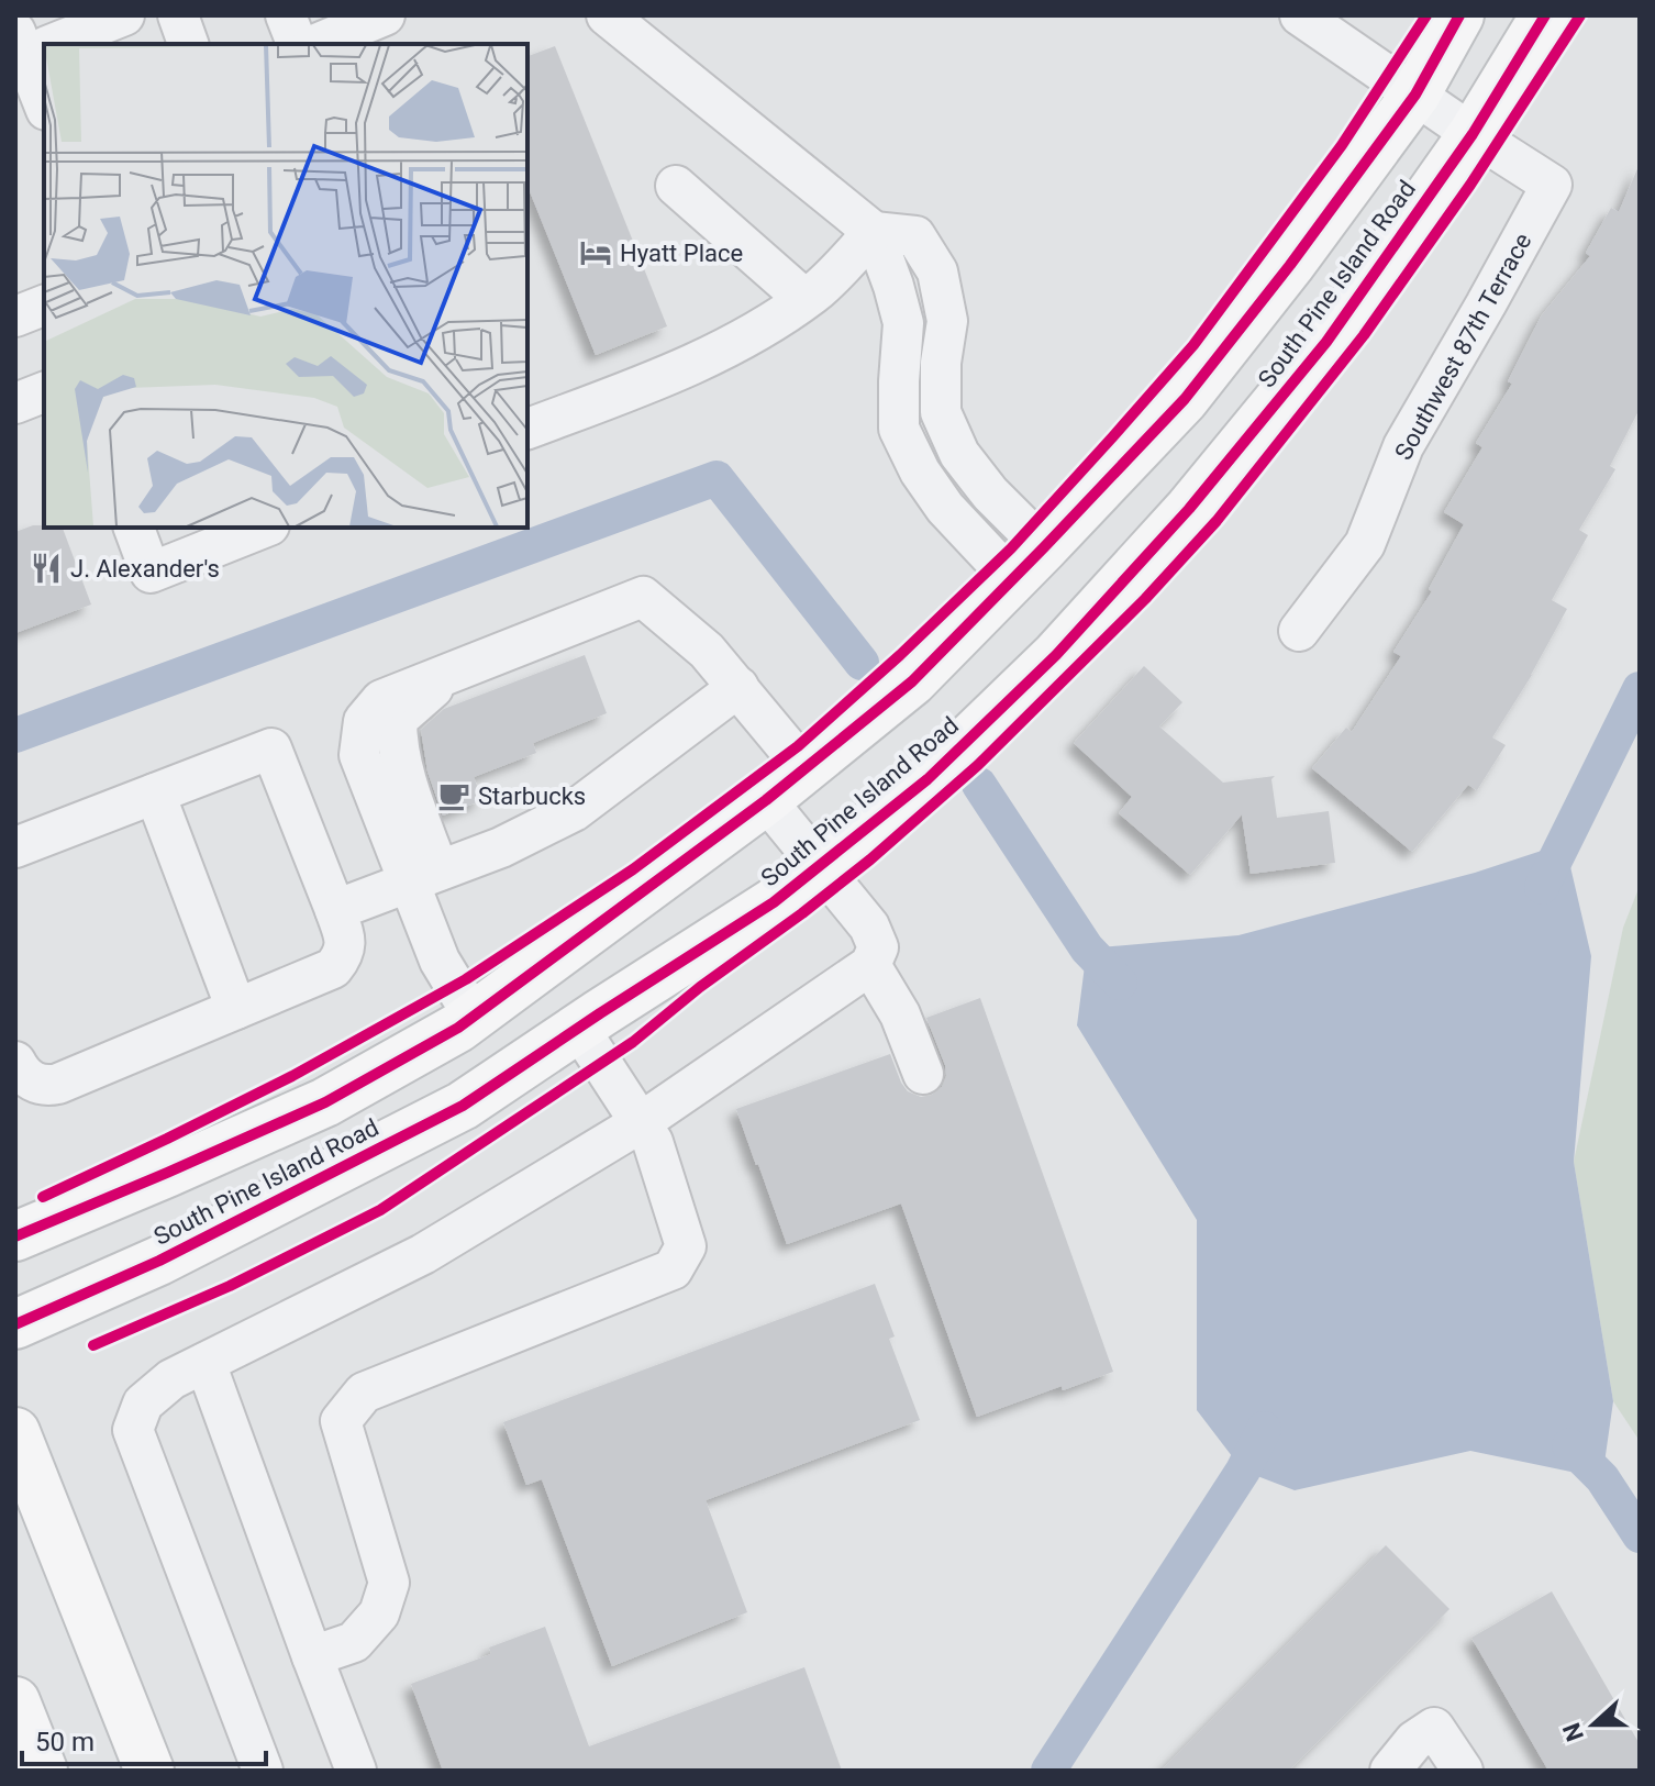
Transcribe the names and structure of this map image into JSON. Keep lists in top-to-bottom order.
{
  "streets": {
    "main road": ["South Pine Island Road"],
    "street": ["Southwest 87th Terrace"]
  },
  "crossings": [
    ["South Pine Island Road", "Southwest 87th Terrace"]
  ],
  "places": {
    "hotel": ["Hyatt Place"],
    "restaurant": ["J. Alexander's"],
    "cafe": ["Starbucks"]
  },
  "scale_bar": "50 m",
  "north": "left"
}
